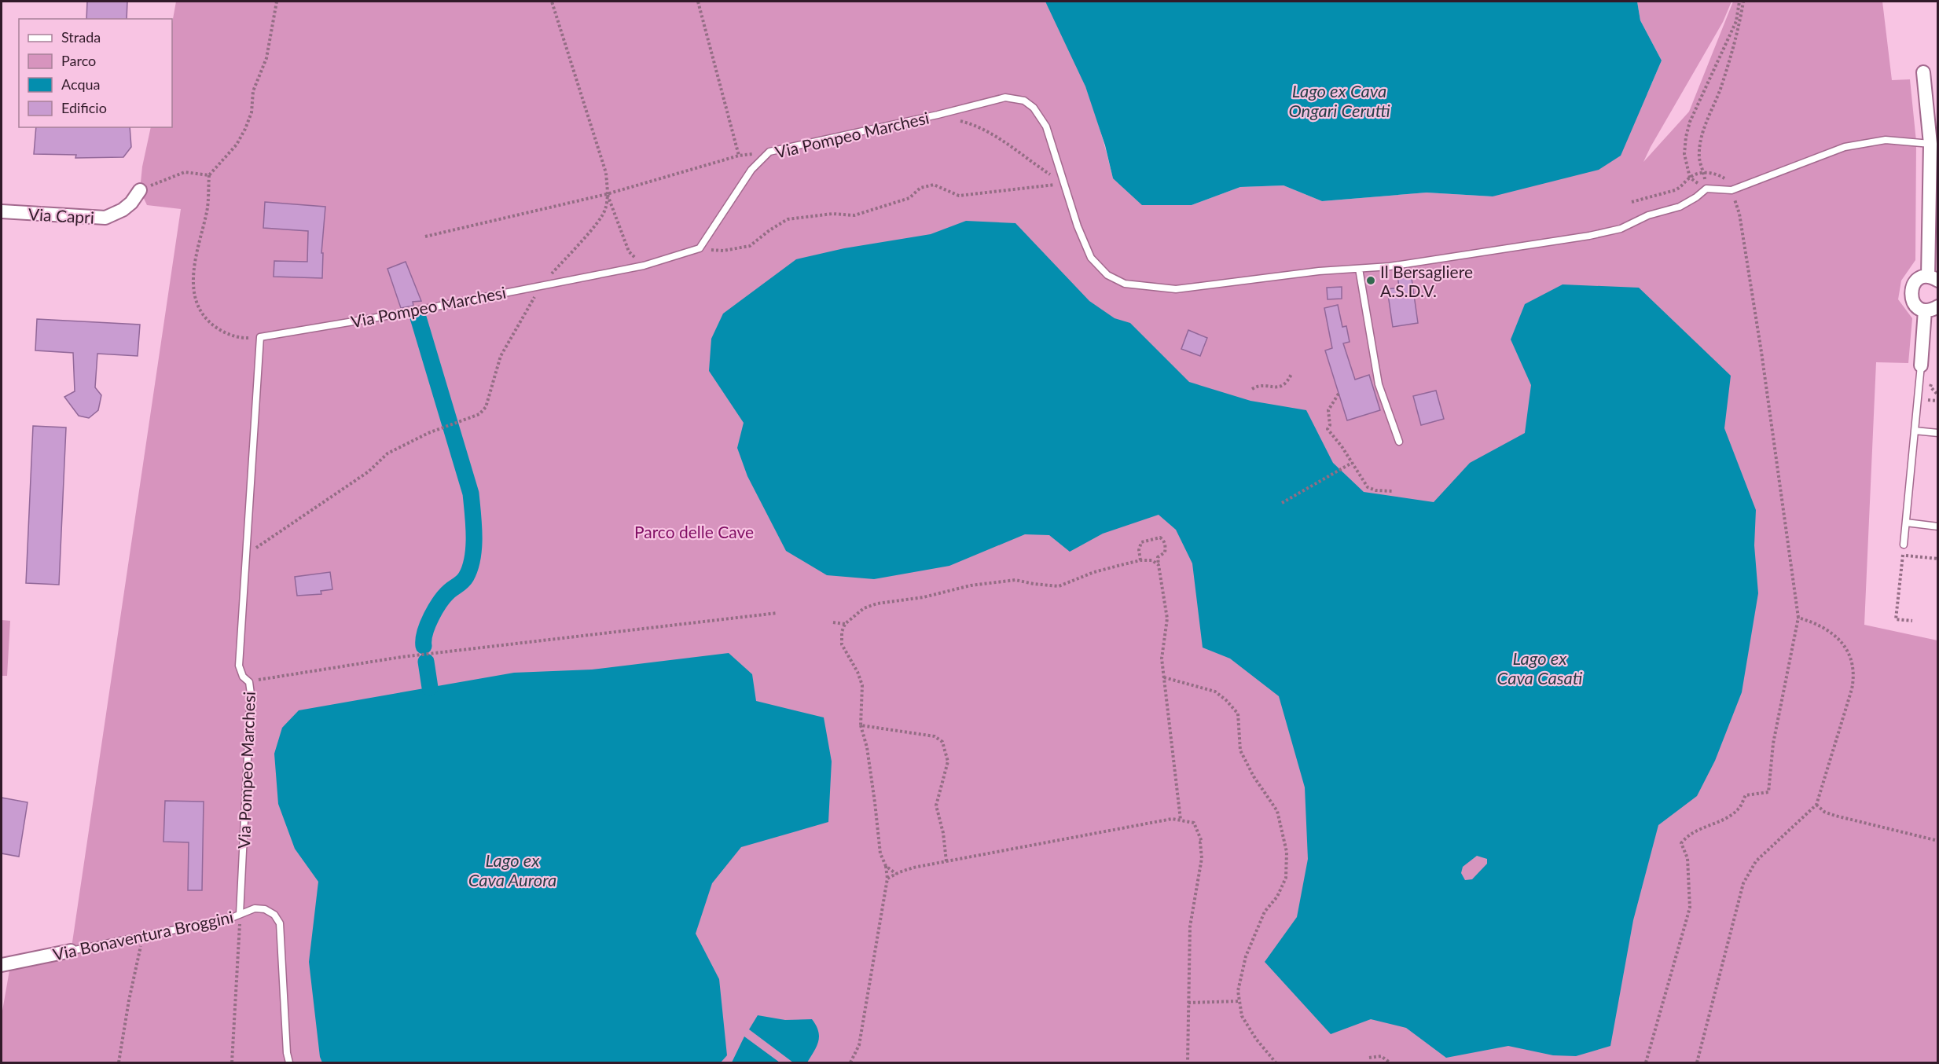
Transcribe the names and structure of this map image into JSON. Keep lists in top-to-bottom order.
{
  "streets": {
    "street": ["Via Capri", "Via Bonaventura Broggini"],
    "lane": ["Via Pompeo Marchesi"]
  },
  "crossings": [
    ["Via Pompeo Marchesi", "Via Bonaventura Broggini"]
  ],
  "water": ["Lago ex Cava Ongari Cerutti", "Lago ex Cava Casati", "Lago ex Cava Aurora"],
  "parks": ["Parco delle Cave"],
  "places": ["Il Bersagliere A.S.D.V."],
  "legend": [
    "Strada",
    "Parco",
    "Acqua",
    "Edificio"
  ]
}
